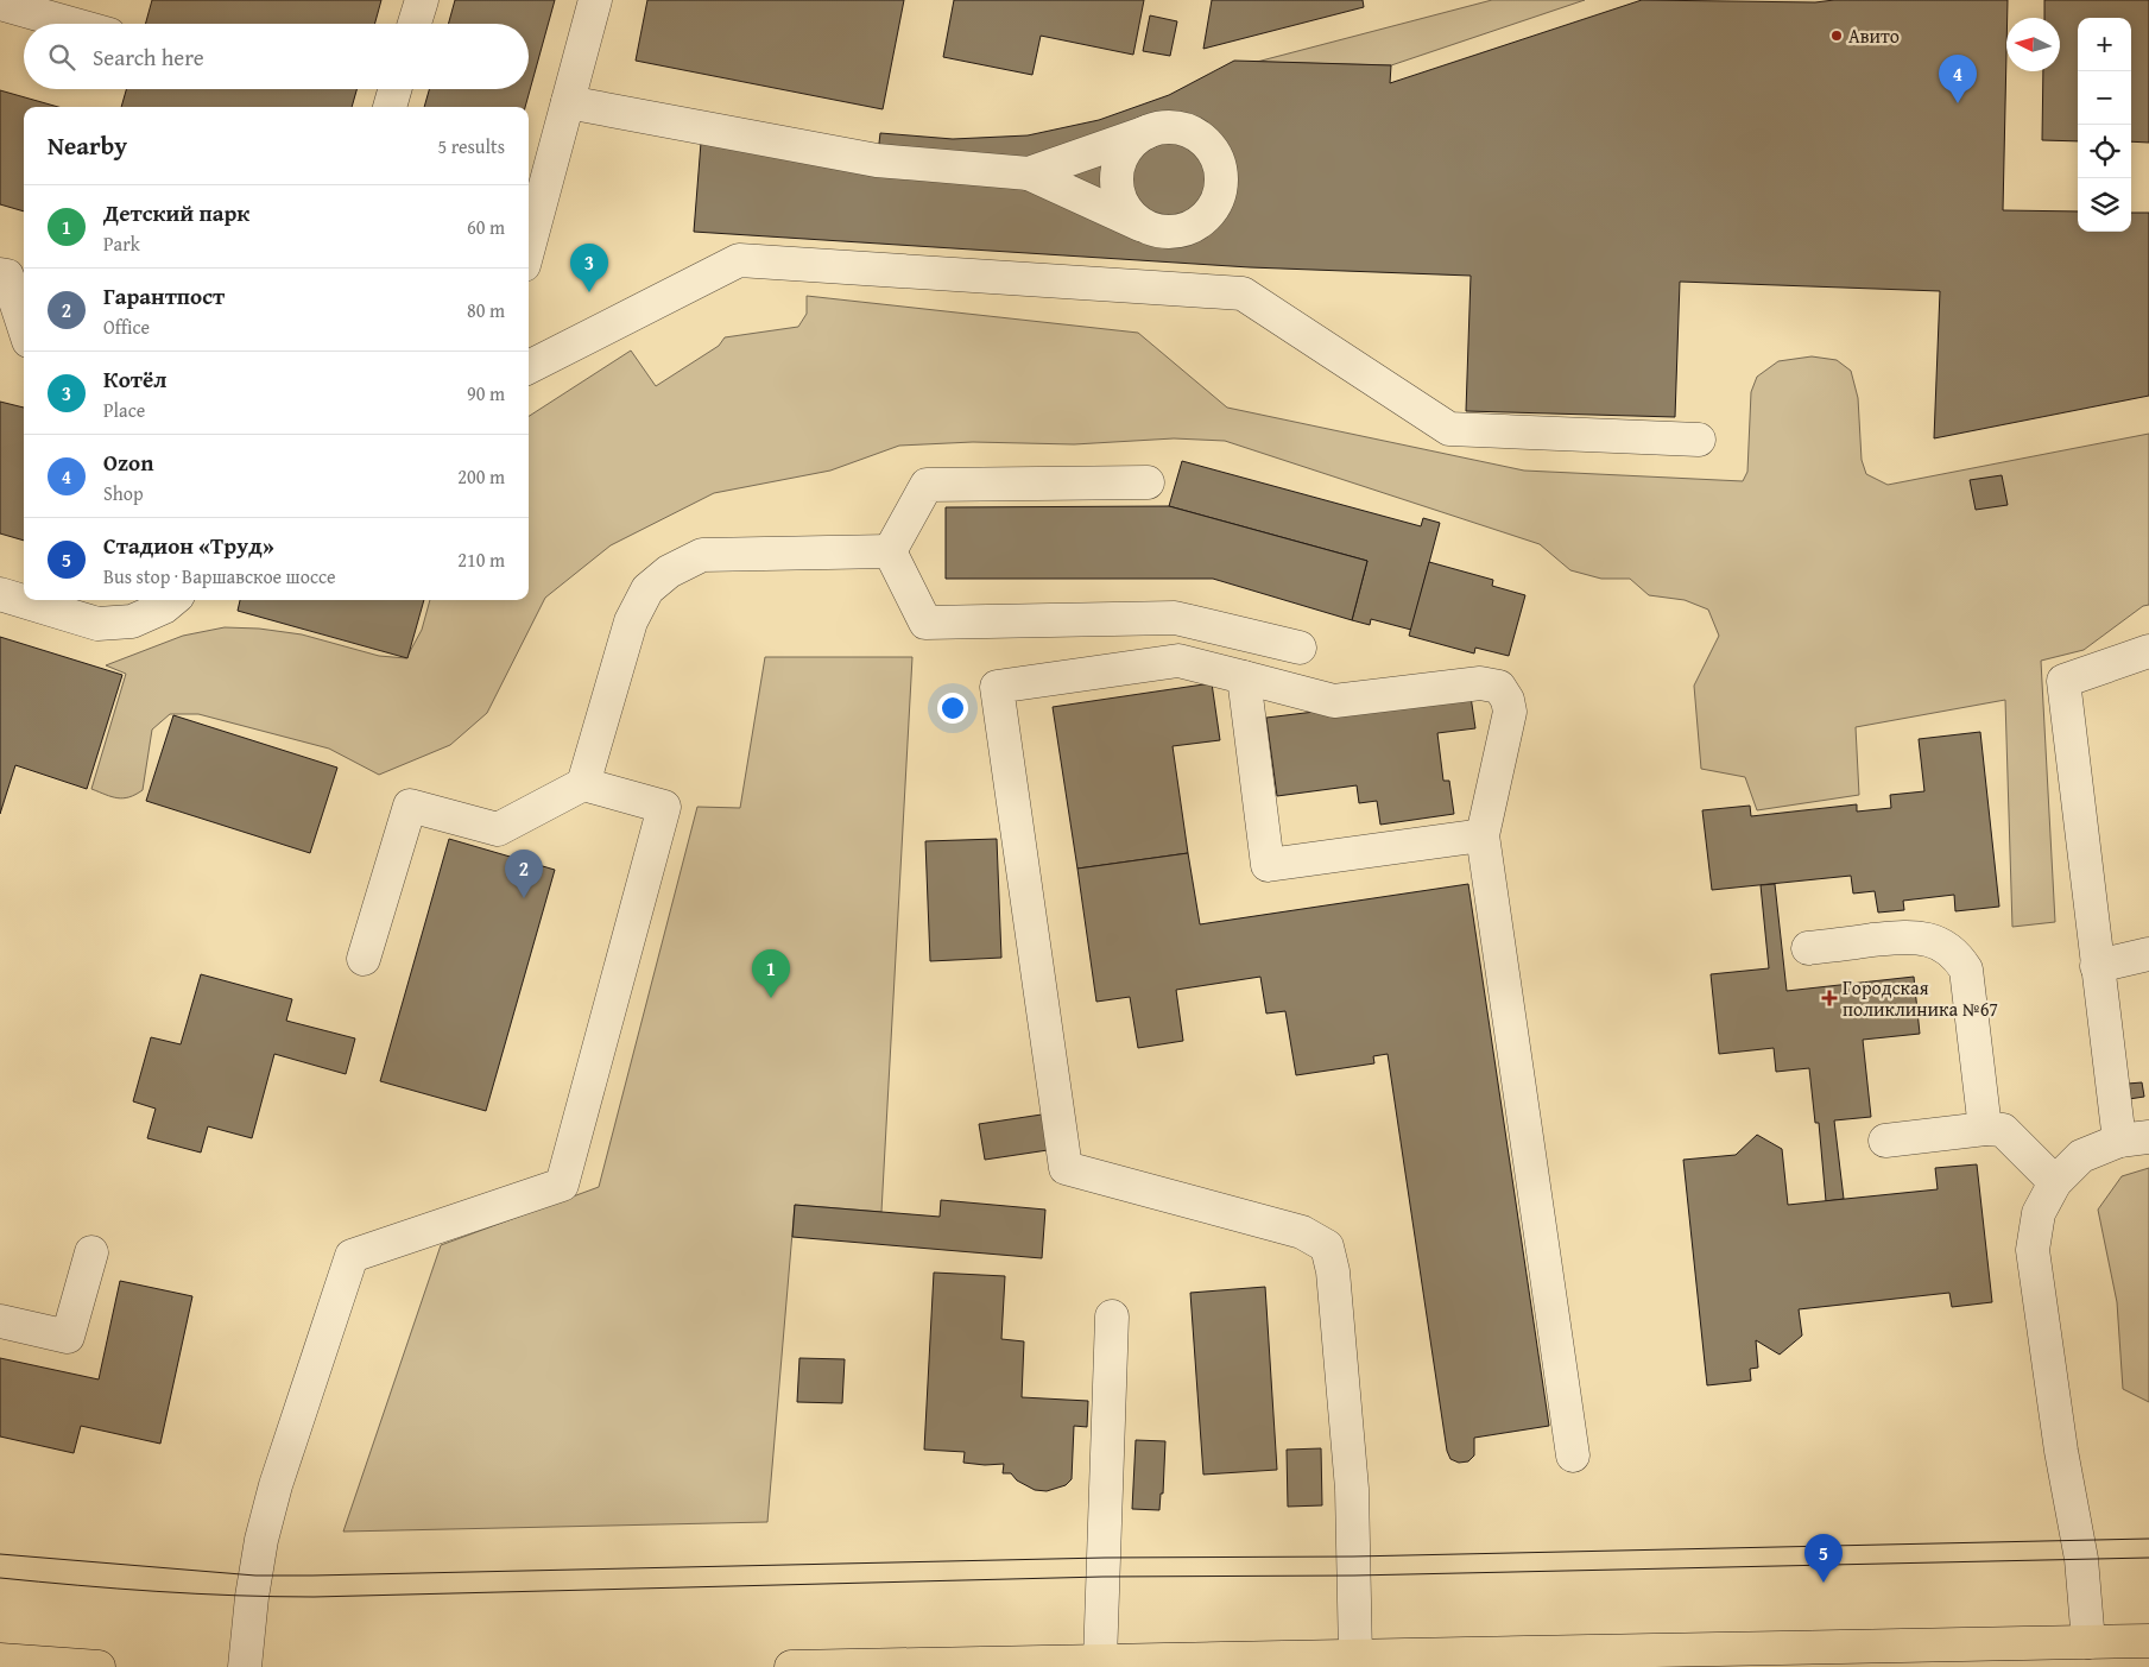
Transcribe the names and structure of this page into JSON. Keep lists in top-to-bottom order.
{
  "places": {
    "other": ["Авито"],
    "health": ["Городская поликлиника №67"]
  },
  "north": "left",
  "page": {
    "map_buttons": ["+", "−"],
    "search": "Search here",
    "pins": [
      "4",
      "3",
      "2",
      "1",
      "5"
    ],
    "heading": ["Nearby", "5 results"],
    "list": [
      {
        "mark": "1",
        "name": "Детский парк",
        "note": "Park",
        "value": "60 m"
      },
      {
        "mark": "2",
        "name": "Гарантпост",
        "note": "Office",
        "value": "80 m"
      },
      {
        "mark": "3",
        "name": "Котёл",
        "note": "Place",
        "value": "90 m"
      },
      {
        "mark": "4",
        "name": "Ozon",
        "note": "Shop",
        "value": "200 m"
      },
      {
        "mark": "5",
        "name": "Стадион «Труд»",
        "note": "Bus stop · Варшавское шоссе",
        "value": "210 m"
      }
    ]
  }
}
